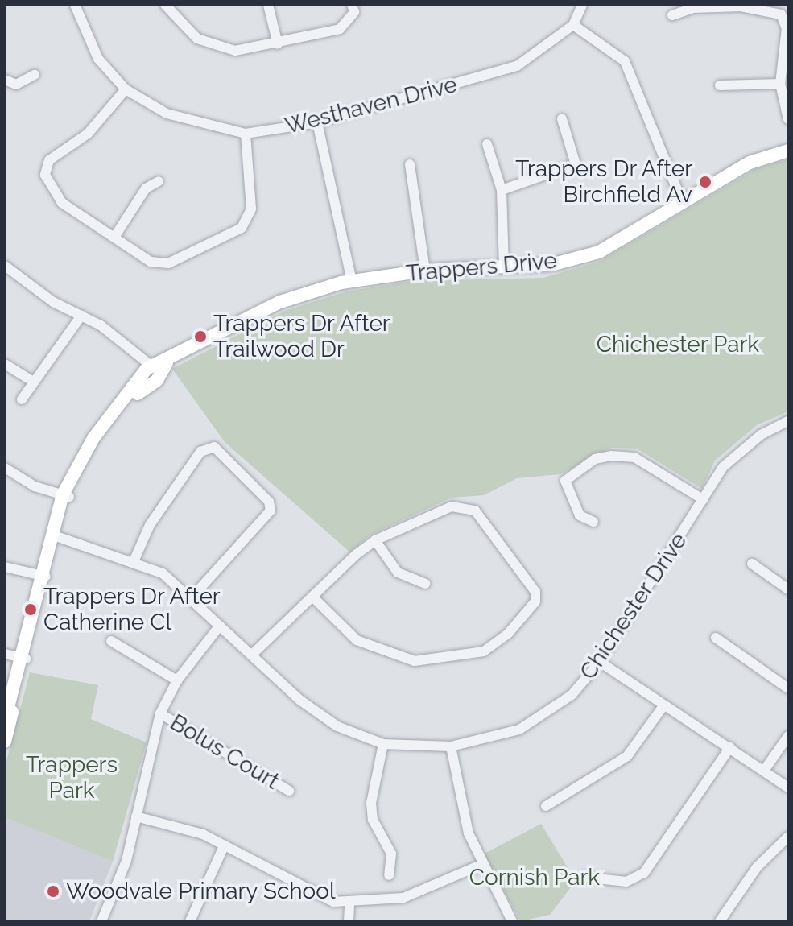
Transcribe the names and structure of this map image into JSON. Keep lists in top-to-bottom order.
{
  "streets": {
    "main road": ["Trappers Drive"],
    "street": ["Westhaven Drive", "Chichester Drive", "Bolus Court"]
  },
  "crossings": [
    ["Trappers Drive", "Chichester Drive"]
  ],
  "parks": ["Chichester Park", "Trappers Park", "Cornish Park"],
  "places": [
    "Trappers Dr After Birchfield Av",
    "Trappers Dr After Trailwood Dr",
    "Trappers Dr After Catherine Cl",
    "Woodvale Primary School"
  ]
}
